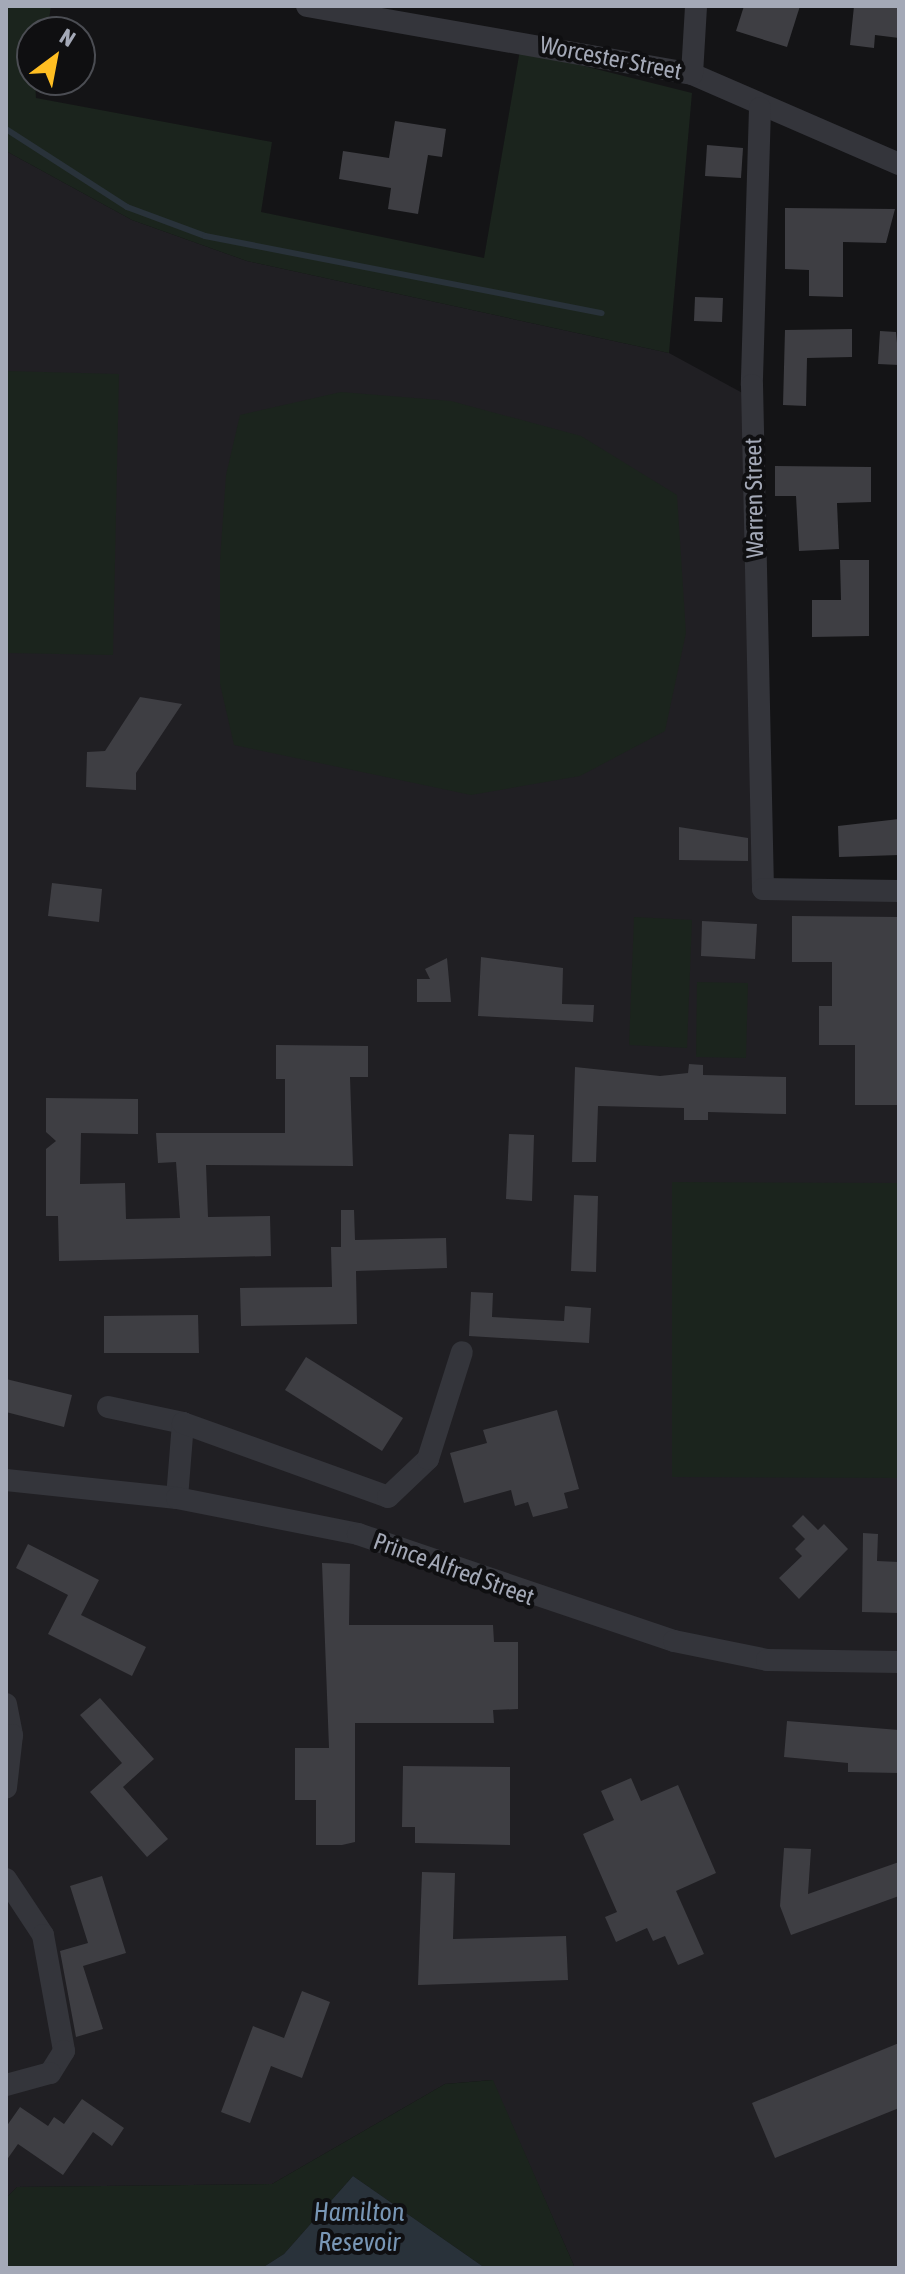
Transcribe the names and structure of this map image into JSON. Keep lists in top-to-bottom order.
{
  "streets": {
    "street": ["Worcester Street", "Warren Street", "Prince Alfred Street"]
  },
  "crossings": [
    ["Worcester Street", "Warren Street"]
  ],
  "water": ["Hamilton Resevoir"],
  "north": "top right"
}
